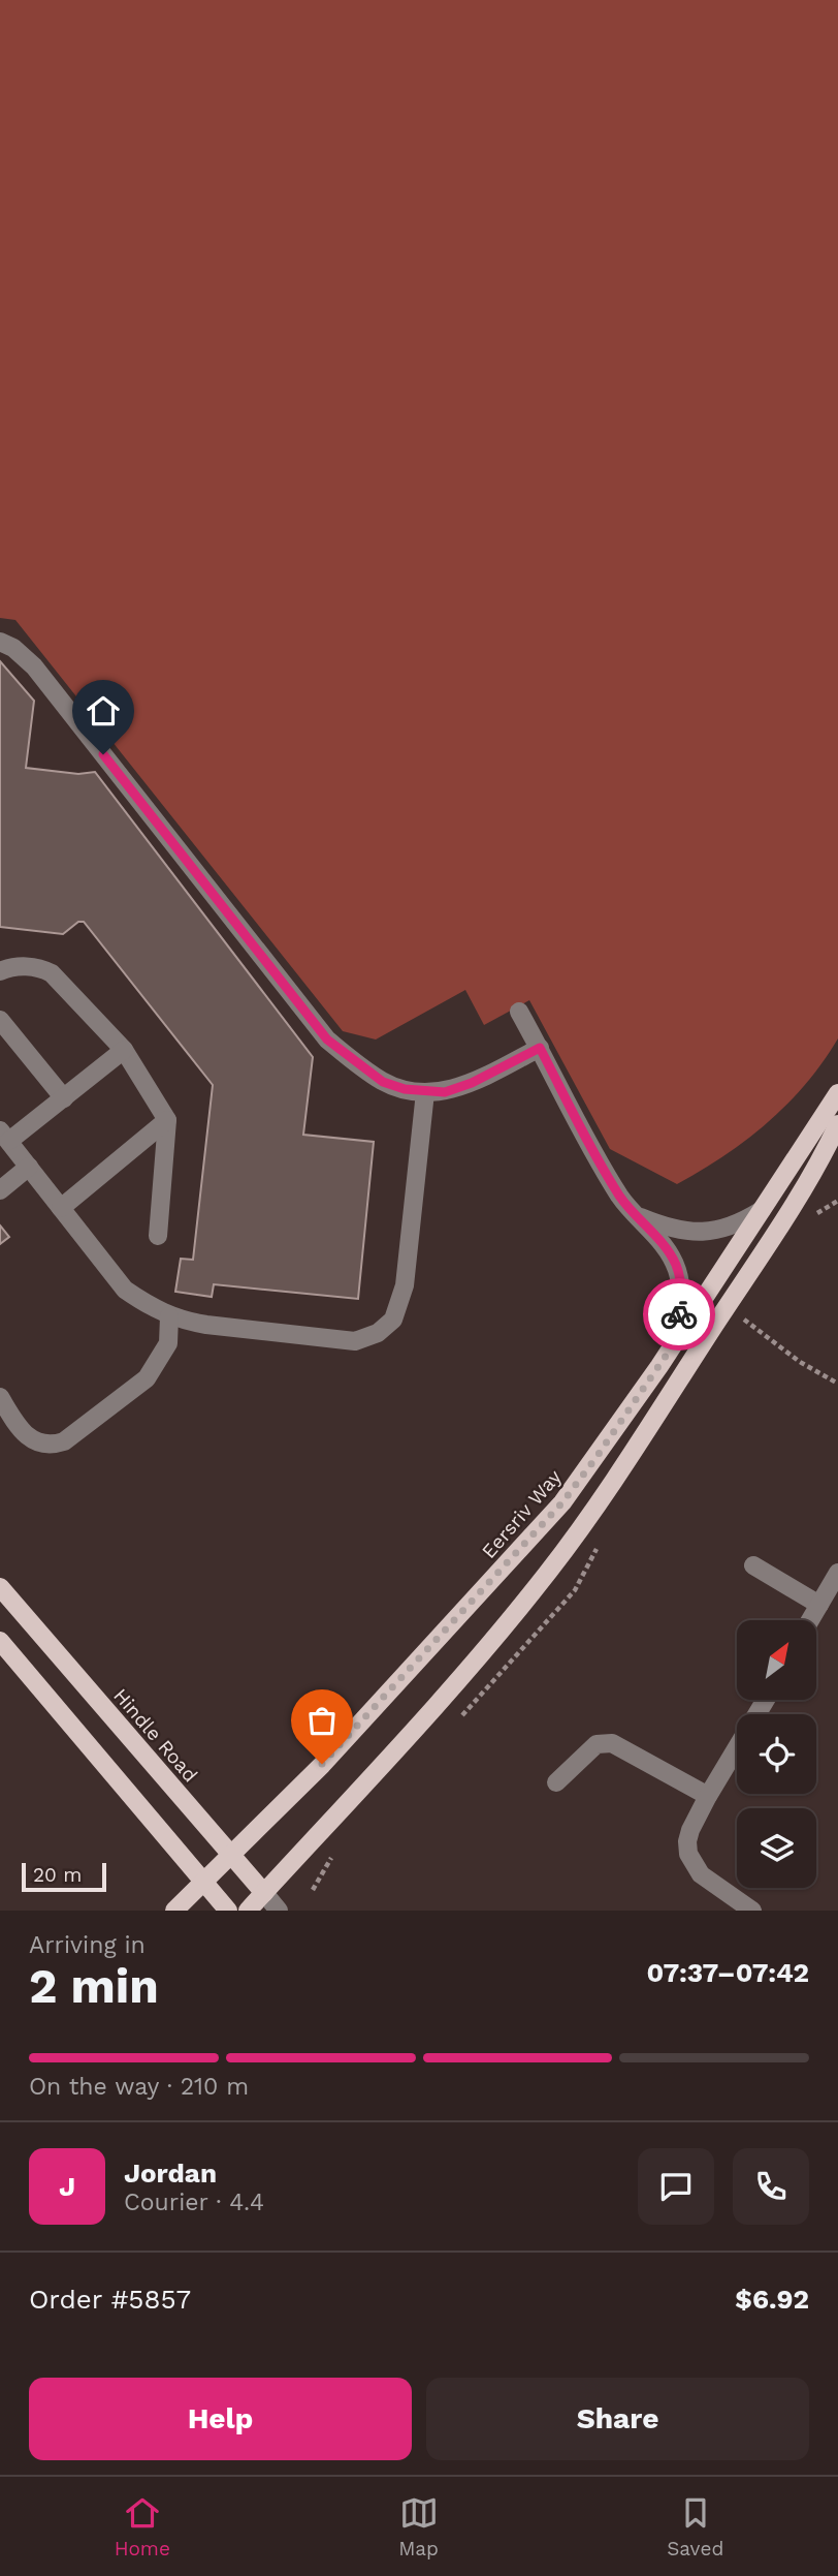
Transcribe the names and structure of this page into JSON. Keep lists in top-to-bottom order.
{
  "streets": {
    "main road": ["Eersriv Way", "Hindle Road"]
  },
  "crossings": [
    ["Eersriv Way", "Hindle Road"]
  ],
  "scale_bar": "20 m",
  "north": "top right",
  "page": {
    "scale": "20 m",
    "heading": ["2 min", "Arriving in", "07:37–07:42"],
    "panel": [
      "Jordan",
      "Courier · 4.4",
      "Order #5857",
      "$6.92"
    ],
    "bar": "On the way · 210 m",
    "round": "J",
    "buttons": ["Help", "Share"],
    "tabs": ["Home", "Map", "Saved"]
  }
}
